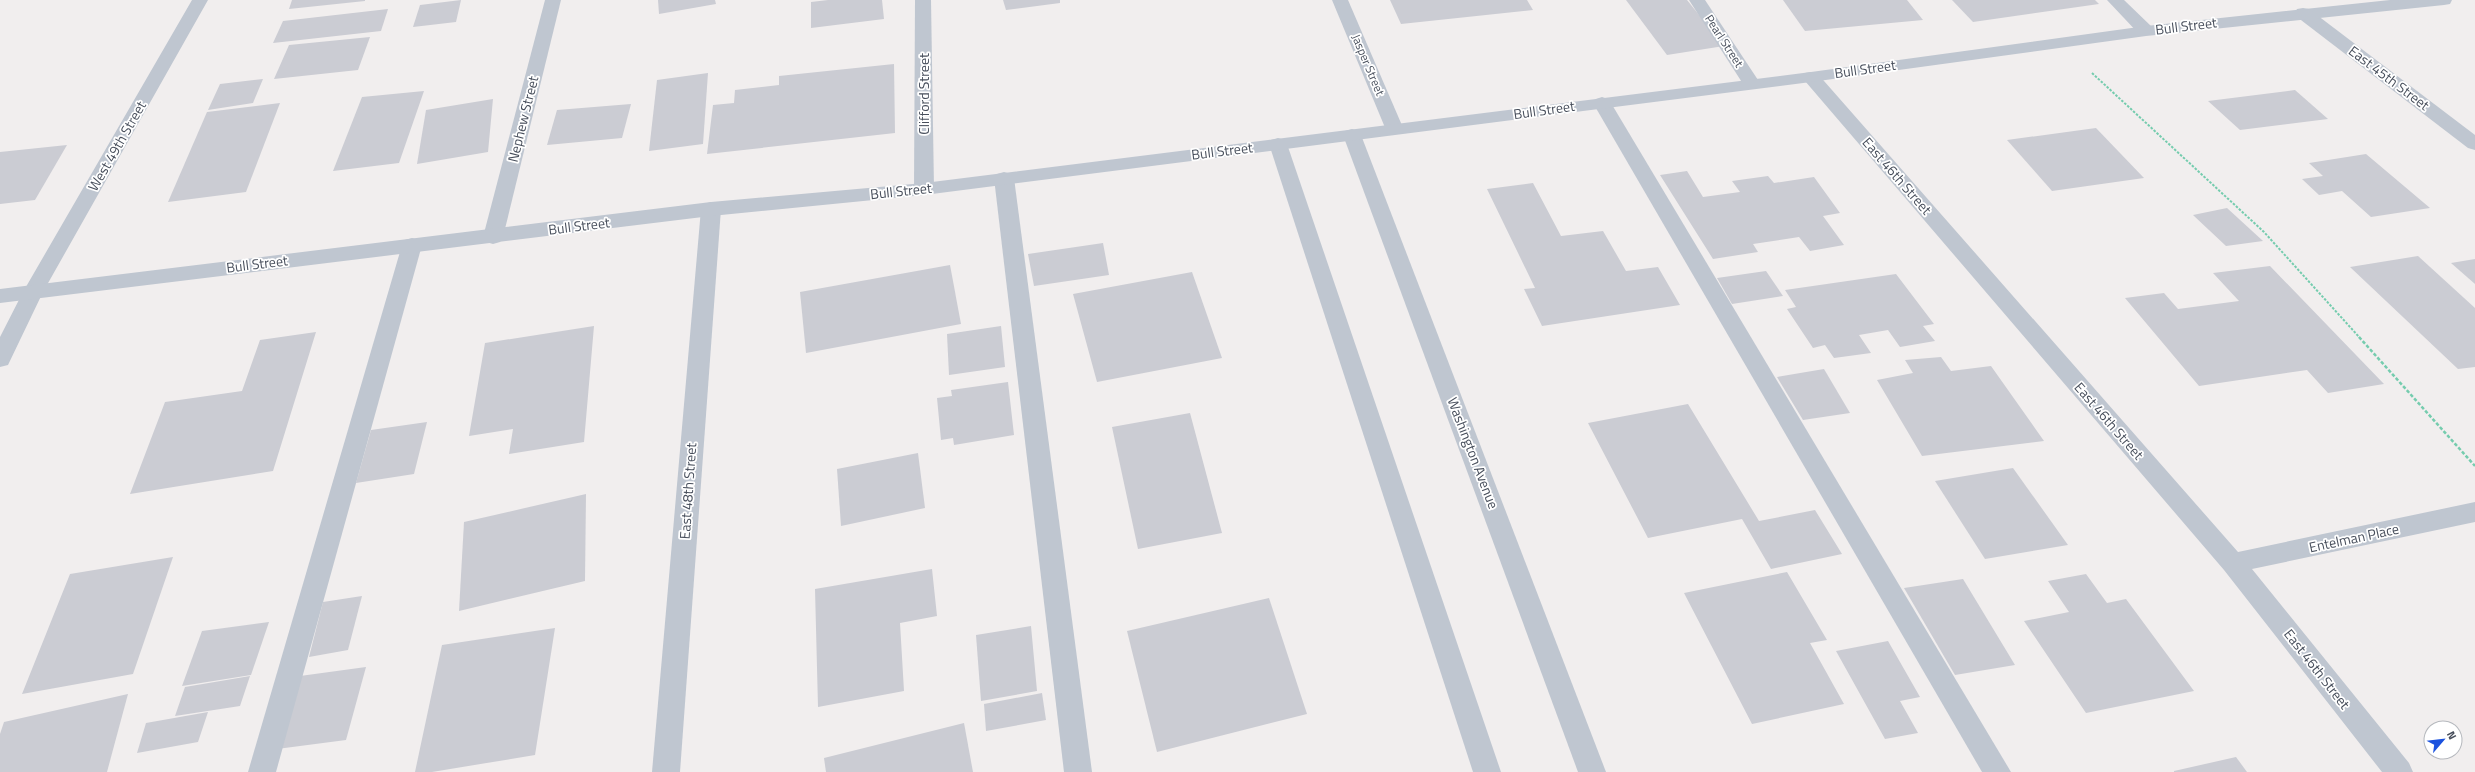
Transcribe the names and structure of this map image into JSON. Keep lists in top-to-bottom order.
{
  "streets": {
    "street": [
      "Bull Street",
      "Pearl Street",
      "Jasper Street",
      "East 45th Street",
      "Clifford Street",
      "Nephew Street",
      "West 49th Street",
      "East 46th Street",
      "Washington Avenue",
      "East 48th Street",
      "Entelman Place"
    ]
  },
  "crossings": [
    ["Bull Street", "Pearl Street"],
    ["Bull Street", "Jasper Street"],
    ["Bull Street", "East 45th Street"],
    ["Bull Street", "Clifford Street"],
    ["Bull Street", "Nephew Street"],
    ["Bull Street", "West 49th Street"],
    ["Bull Street", "East 46th Street"],
    ["Bull Street", "Washington Avenue"],
    ["Bull Street", "East 48th Street"],
    ["East 46th Street", "Entelman Place"]
  ],
  "north": "top right"
}
